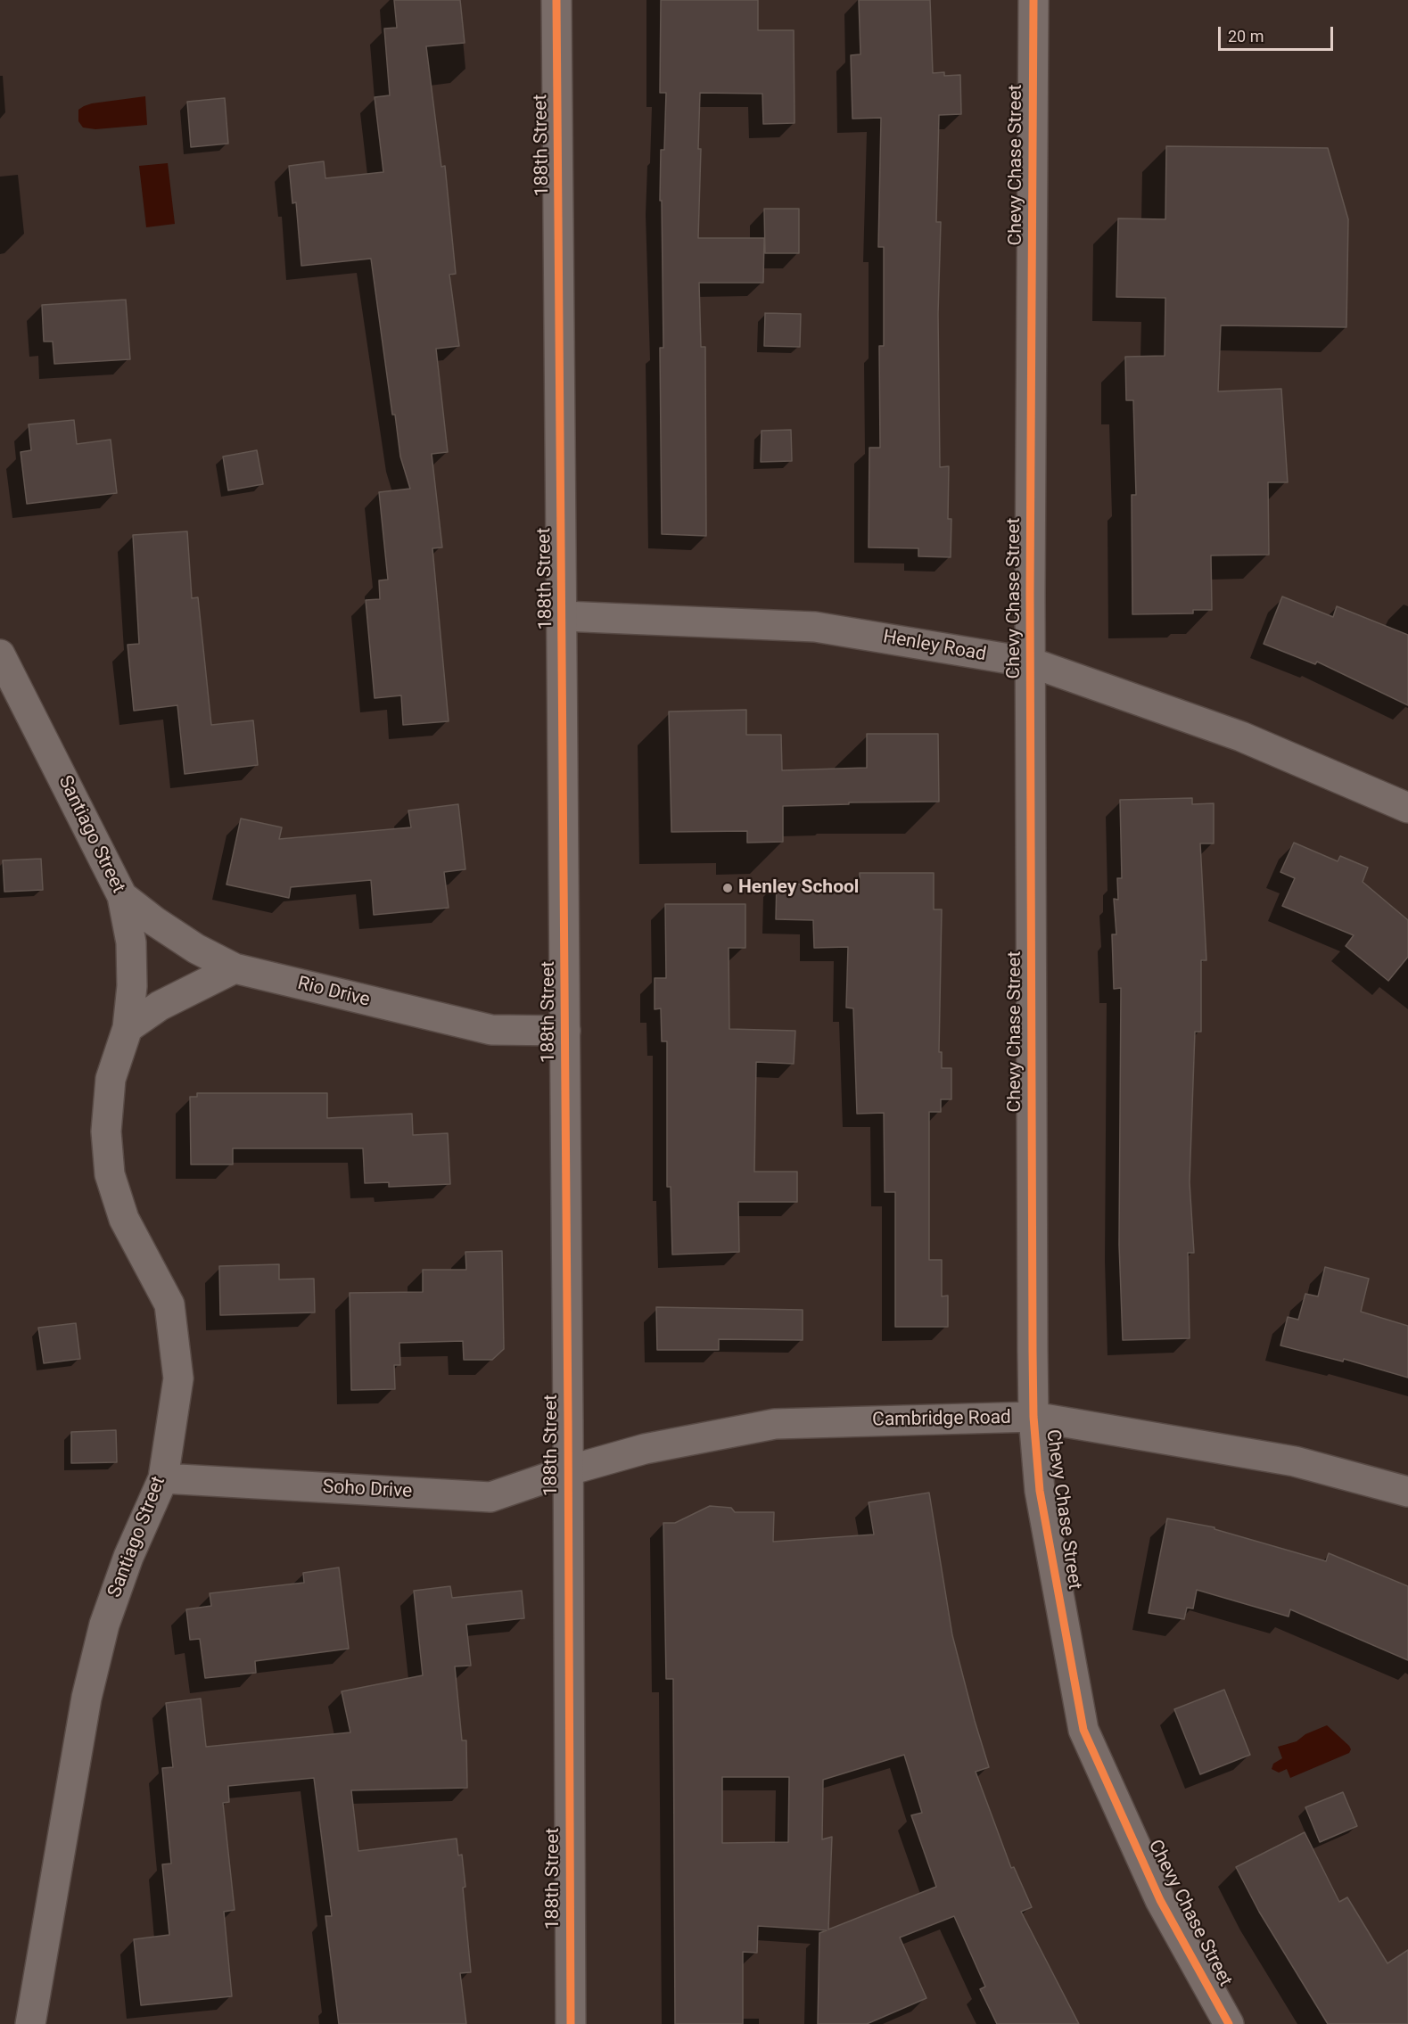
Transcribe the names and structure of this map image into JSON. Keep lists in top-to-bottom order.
{
  "streets": {
    "street": [
      "188th Street",
      "Chevy Chase Street",
      "Henley Road",
      "Santiago Street",
      "Rio Drive",
      "Cambridge Road",
      "Soho Drive"
    ]
  },
  "crossings": [
    ["188th Street", "Henley Road"],
    ["188th Street", "Rio Drive"],
    ["188th Street", "Cambridge Road"],
    ["188th Street", "Soho Drive"],
    ["Chevy Chase Street", "Henley Road"],
    ["Chevy Chase Street", "Cambridge Road"],
    ["Santiago Street", "Rio Drive"],
    ["Santiago Street", "Soho Drive"],
    ["Cambridge Road", "Soho Drive"]
  ],
  "places": ["Henley School"],
  "scale_bar": "20 m"
}
